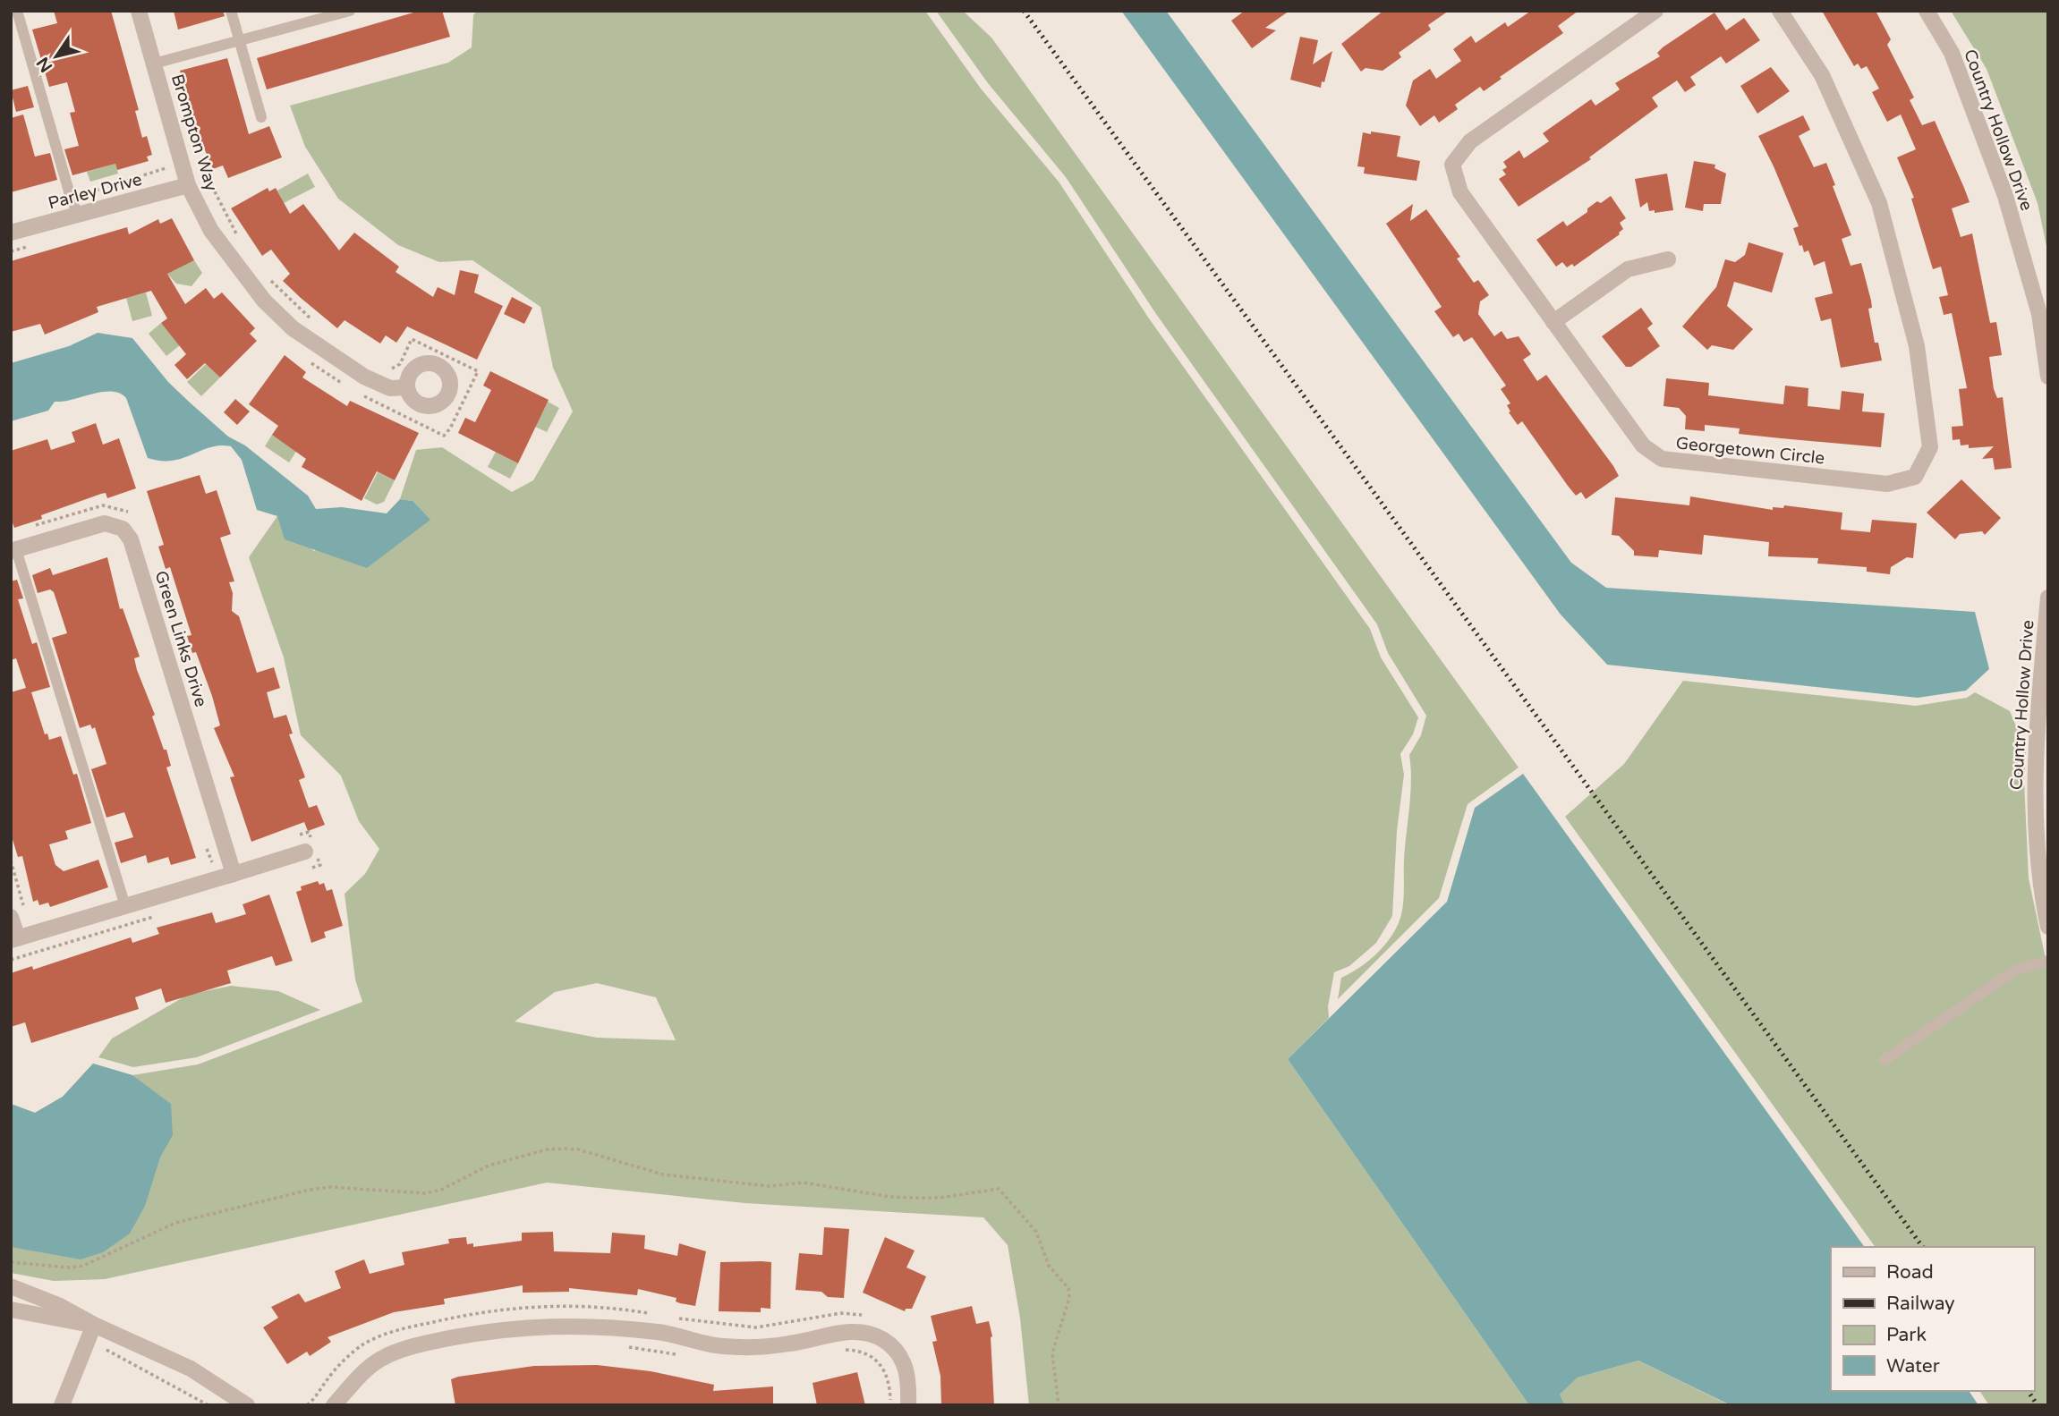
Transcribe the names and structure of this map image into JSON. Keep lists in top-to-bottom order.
{
  "streets": {
    "street": [
      "Country Hollow Drive",
      "Brompton Way",
      "Parley Drive",
      "Georgetown Circle",
      "Green Links Drive"
    ]
  },
  "crossings": [
    ["Brompton Way", "Parley Drive"]
  ],
  "legend": [
    "Road",
    "Railway",
    "Park",
    "Water"
  ],
  "north": "bottom left"
}
